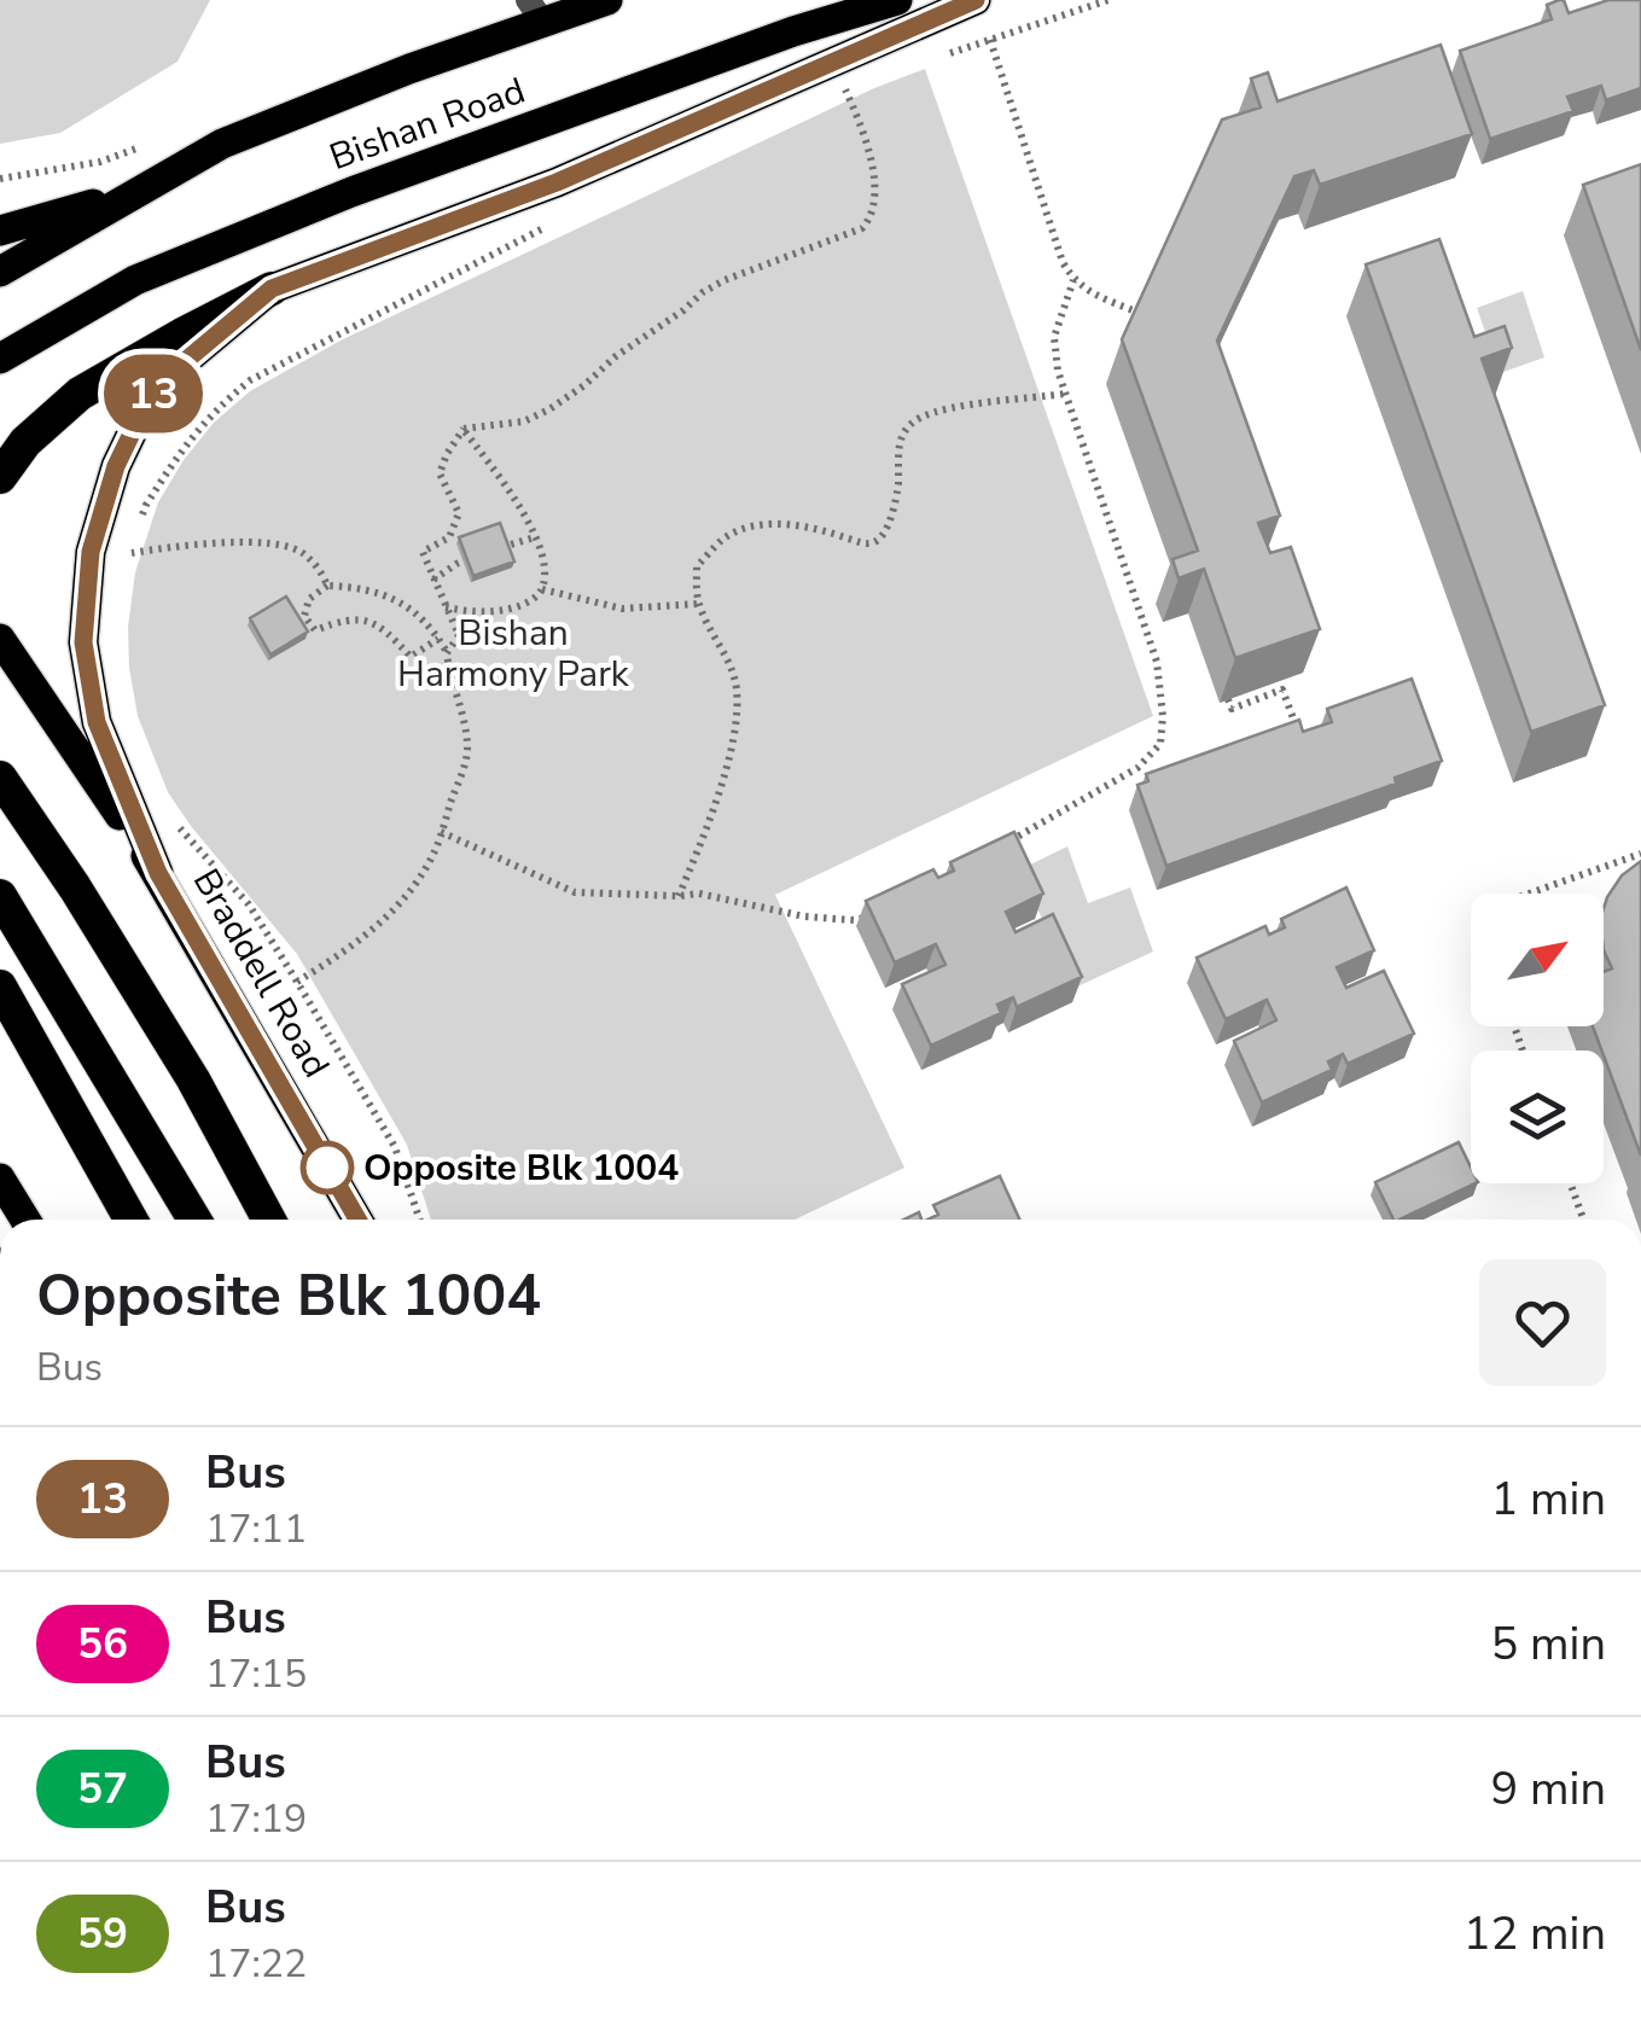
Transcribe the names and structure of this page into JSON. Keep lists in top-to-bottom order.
{
  "streets": {
    "main road": ["Bishan Road", "Braddell Road"]
  },
  "parks": ["Bishan Harmony Park"],
  "places": ["Opposite Blk 1004"],
  "lines": ["bus line 13"],
  "north": "top right",
  "page": {
    "on_map": "13",
    "heading": ["Opposite Blk 1004", "Bus"],
    "list": [
      {
        "mark": "13",
        "name": "Bus",
        "note": "17:11",
        "value": "1 min"
      },
      {
        "mark": "56",
        "name": "Bus",
        "note": "17:15",
        "value": "5 min"
      },
      {
        "mark": "57",
        "name": "Bus",
        "note": "17:19",
        "value": "9 min"
      },
      {
        "mark": "59",
        "name": "Bus",
        "note": "17:22",
        "value": "12 min"
      }
    ]
  }
}
